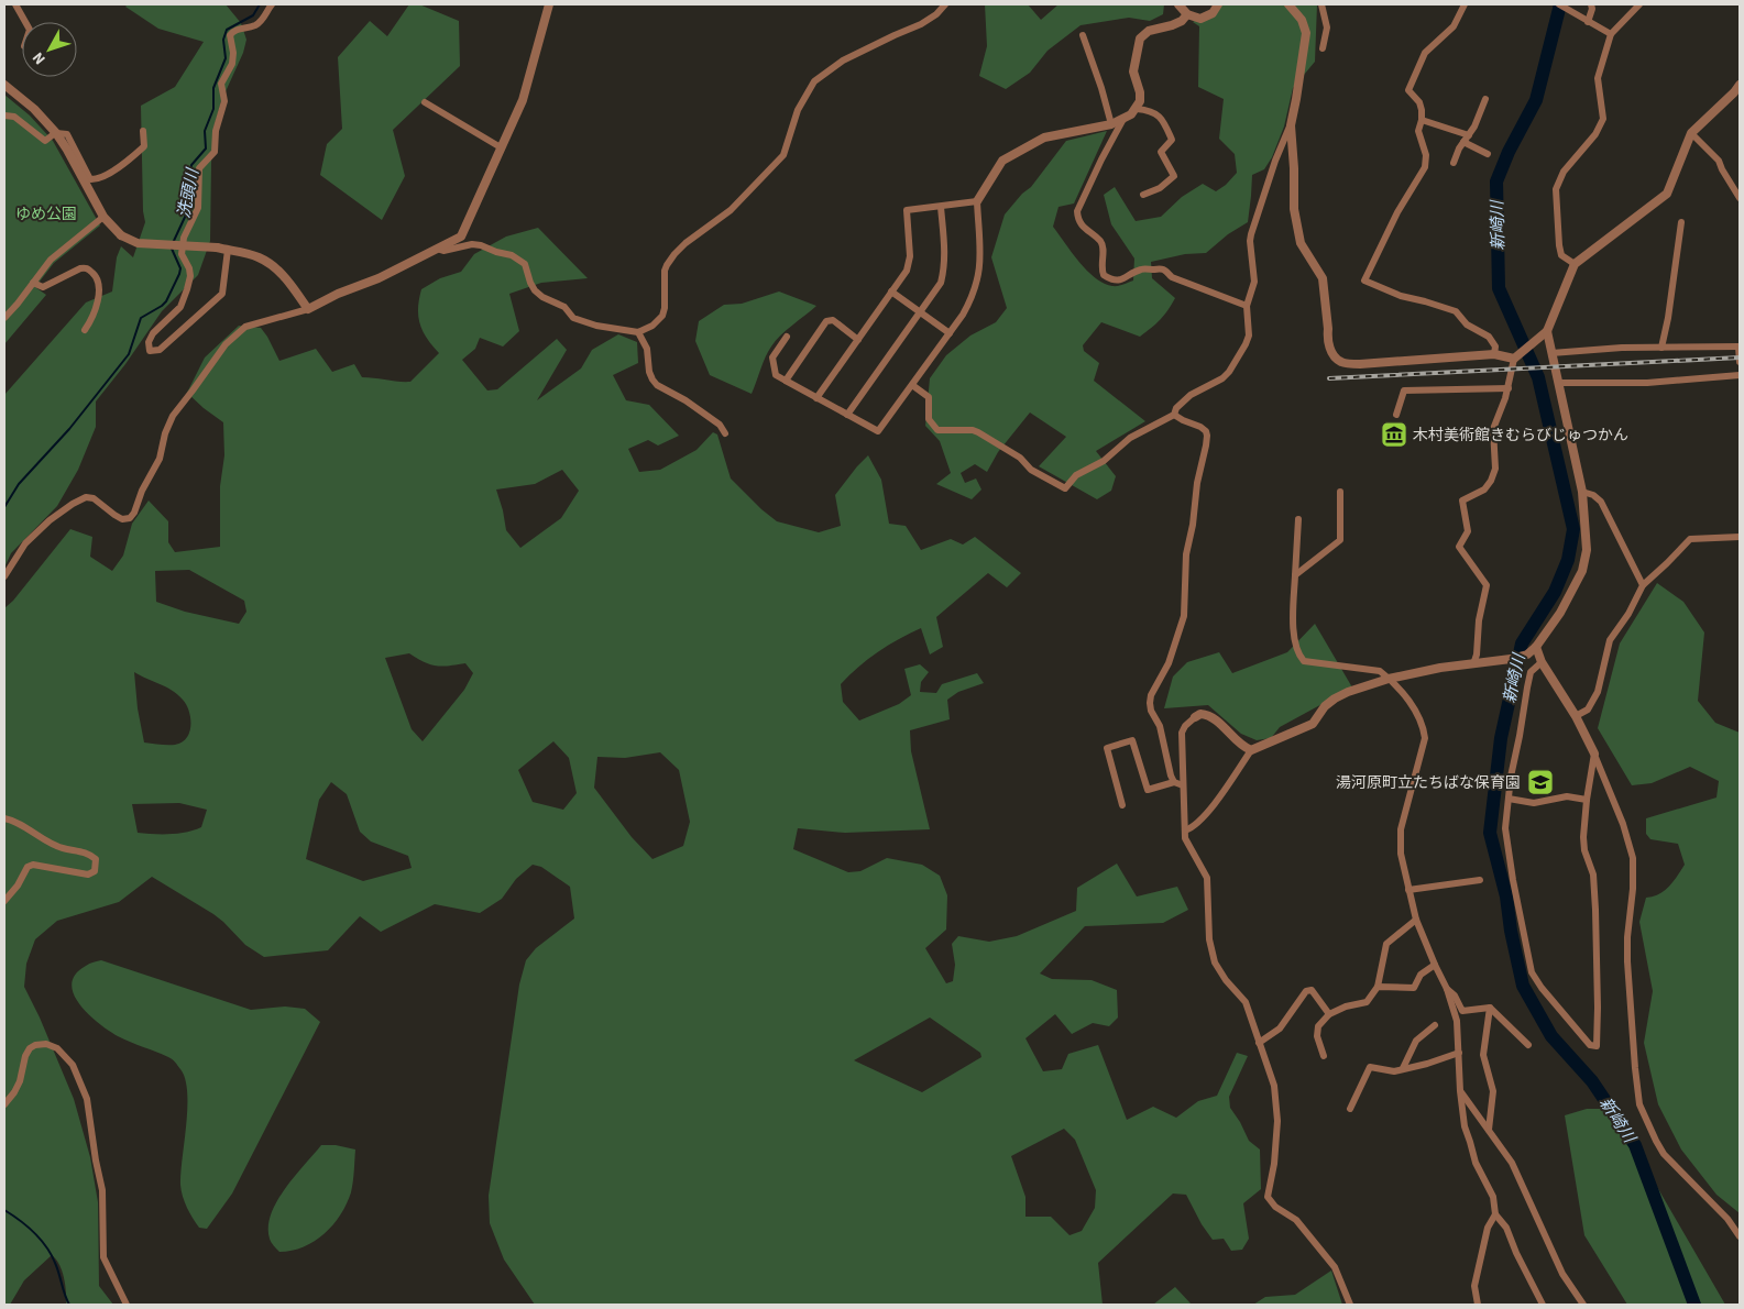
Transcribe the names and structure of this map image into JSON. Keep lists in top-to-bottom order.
{
  "water": ["洗頭川", "新崎川"],
  "parks": ["ゆめ公園"],
  "places": {
    "museum": ["木村美術館きむらびじゅつかん"],
    "school or university": ["湯河原町立たちばな保育園"]
  },
  "north": "bottom left"
}
